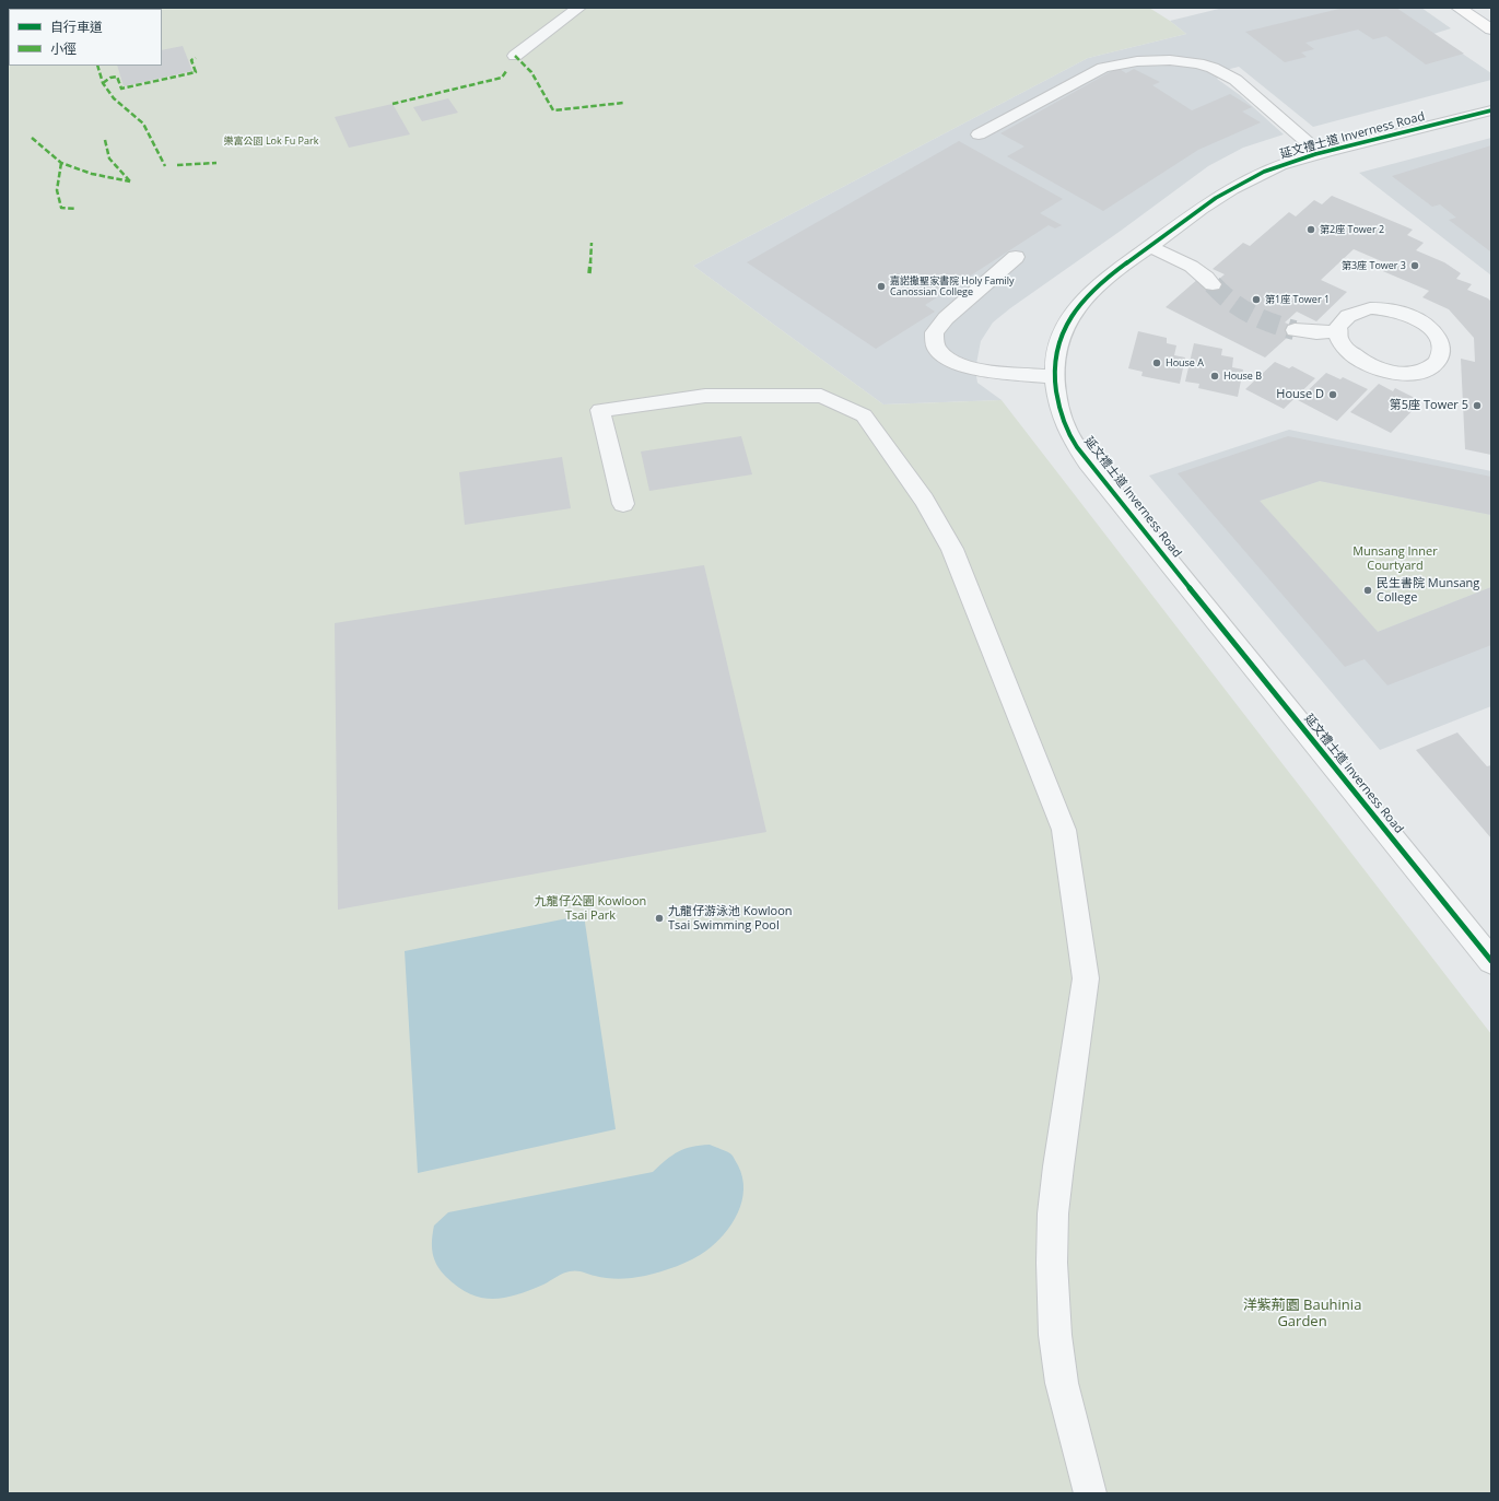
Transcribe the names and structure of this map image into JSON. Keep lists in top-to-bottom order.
{
  "streets": {
    "street": ["延文禮士道 Inverness Road"]
  },
  "parks": [
    "樂富公園 Lok Fu Park",
    "Munsang Inner Courtyard",
    "九龍仔公園 Kowloon Tsai Park",
    "洋紫荊園 Bauhinia Garden"
  ],
  "places": [
    "第2座 Tower 2",
    "第3座 Tower 3",
    "嘉諾撒聖家書院 Holy Family Canossian College",
    "第1座 Tower 1",
    "House A",
    "House B",
    "House D",
    "第5座 Tower 5",
    "民生書院 Munsang College",
    "九龍仔游泳池 Kowloon Tsai Swimming Pool"
  ],
  "legend": ["自行車道", "小徑"]
}
